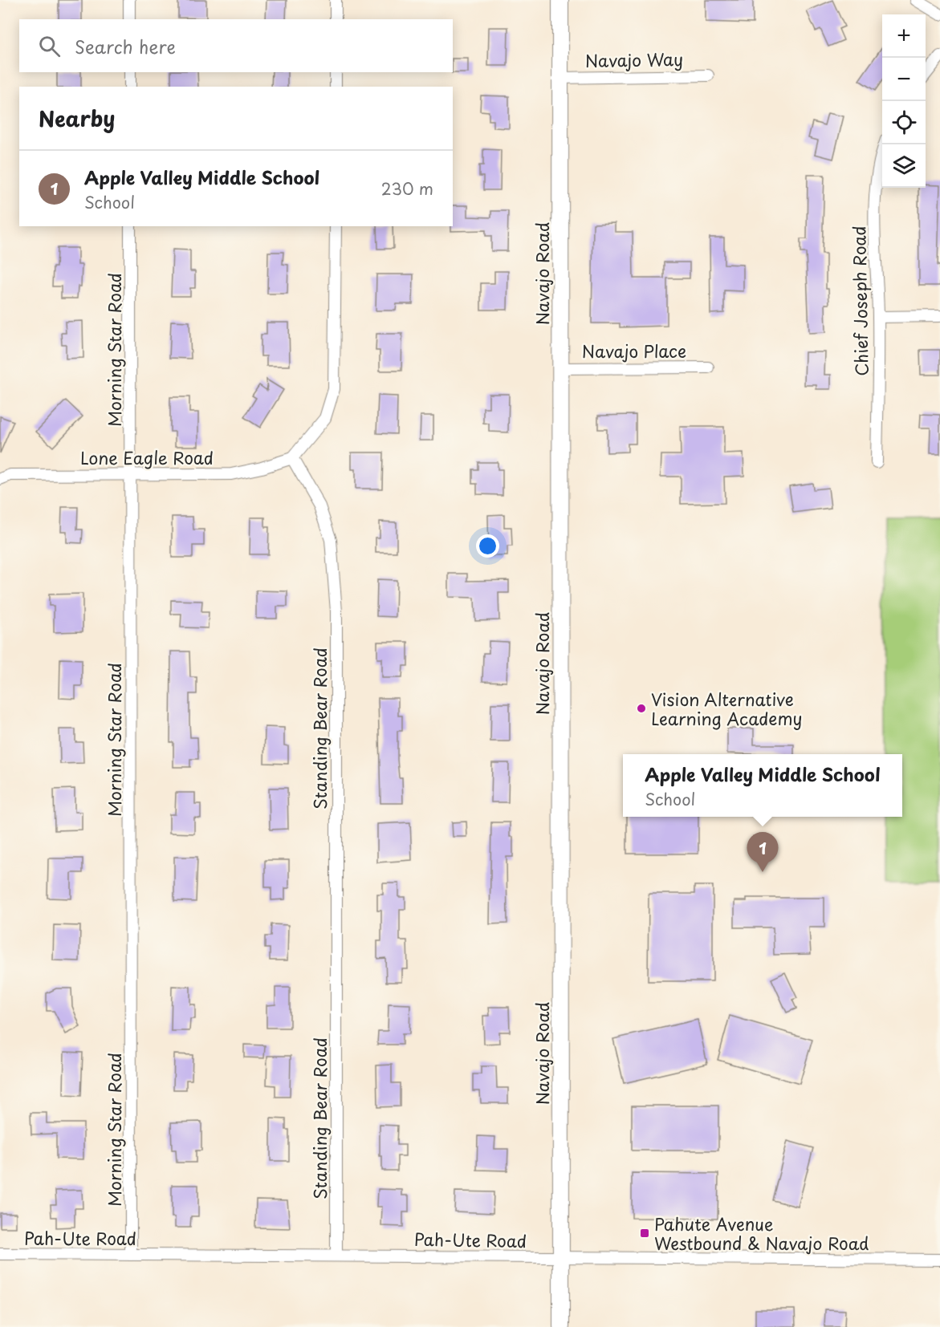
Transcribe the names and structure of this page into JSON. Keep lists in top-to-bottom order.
{
  "streets": {
    "main road": ["Navajo Road"],
    "street": [
      "Navajo Way",
      "Chief Joseph Road",
      "Morning Star Road",
      "Navajo Place",
      "Lone Eagle Road",
      "Standing Bear Road",
      "Pah-Ute Road"
    ]
  },
  "crossings": [
    ["Navajo Way", "Navajo Road"],
    ["Navajo Road", "Navajo Place"],
    ["Navajo Road", "Pah-Ute Road"],
    ["Morning Star Road", "Lone Eagle Road"],
    ["Morning Star Road", "Pah-Ute Road"],
    ["Lone Eagle Road", "Standing Bear Road"],
    ["Standing Bear Road", "Pah-Ute Road"]
  ],
  "places": {
    "other": ["Vision Alternative Learning Academy"],
    "transit": ["Pahute Avenue Westbound & Navajo Road"]
  },
  "page": {
    "map_buttons": ["+", "−"],
    "search": "Search here",
    "heading": "Nearby",
    "list": [
      {
        "mark": "1",
        "name": "Apple Valley Middle School",
        "note": "School",
        "value": "230 m"
      }
    ],
    "popup": ["Apple Valley Middle School", "School"],
    "pins": "1"
  }
}
